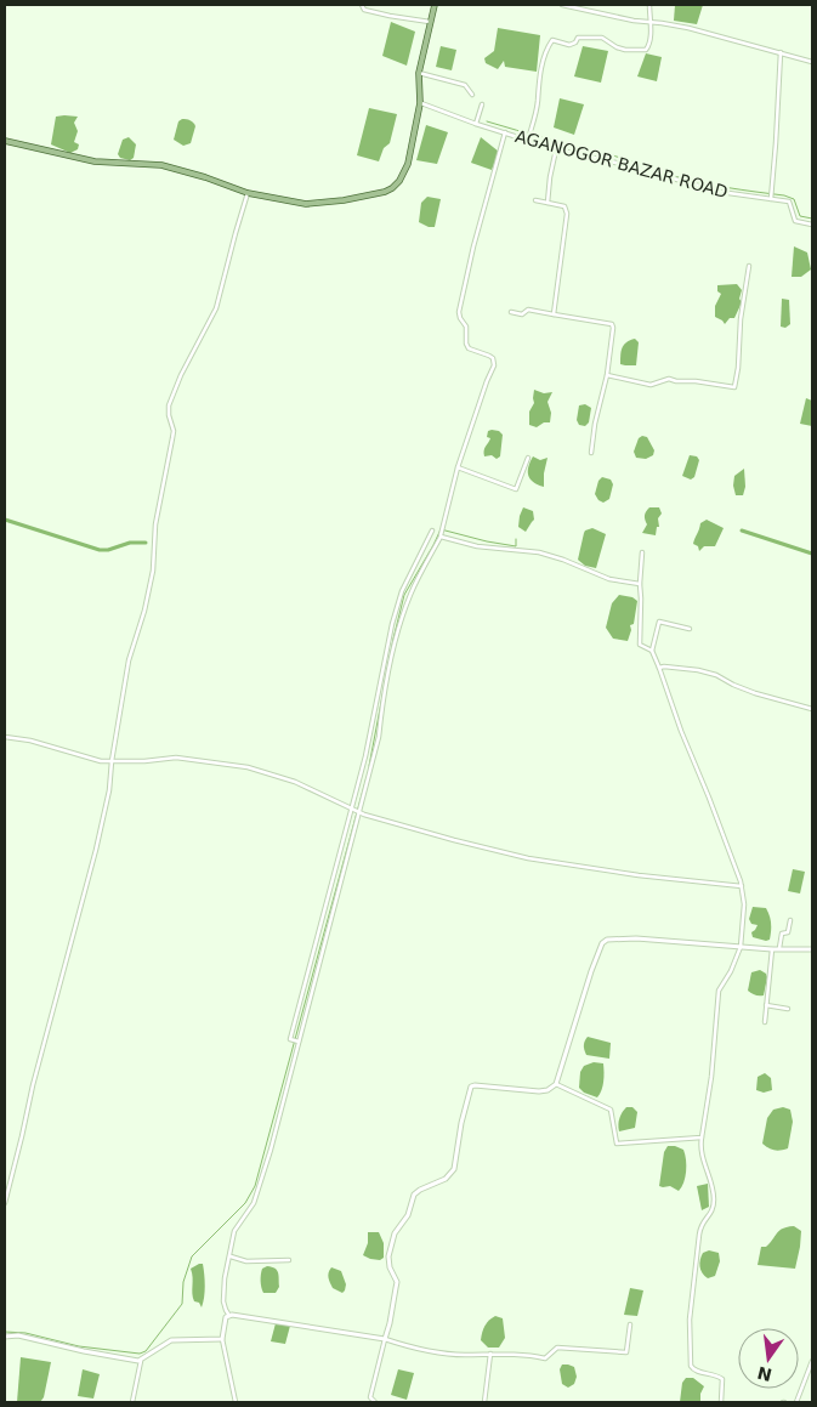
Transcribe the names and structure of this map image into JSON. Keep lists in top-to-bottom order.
{
  "streets": {
    "street": ["AGANOGOR BAZAR ROAD"]
  },
  "north": "bottom"
}
